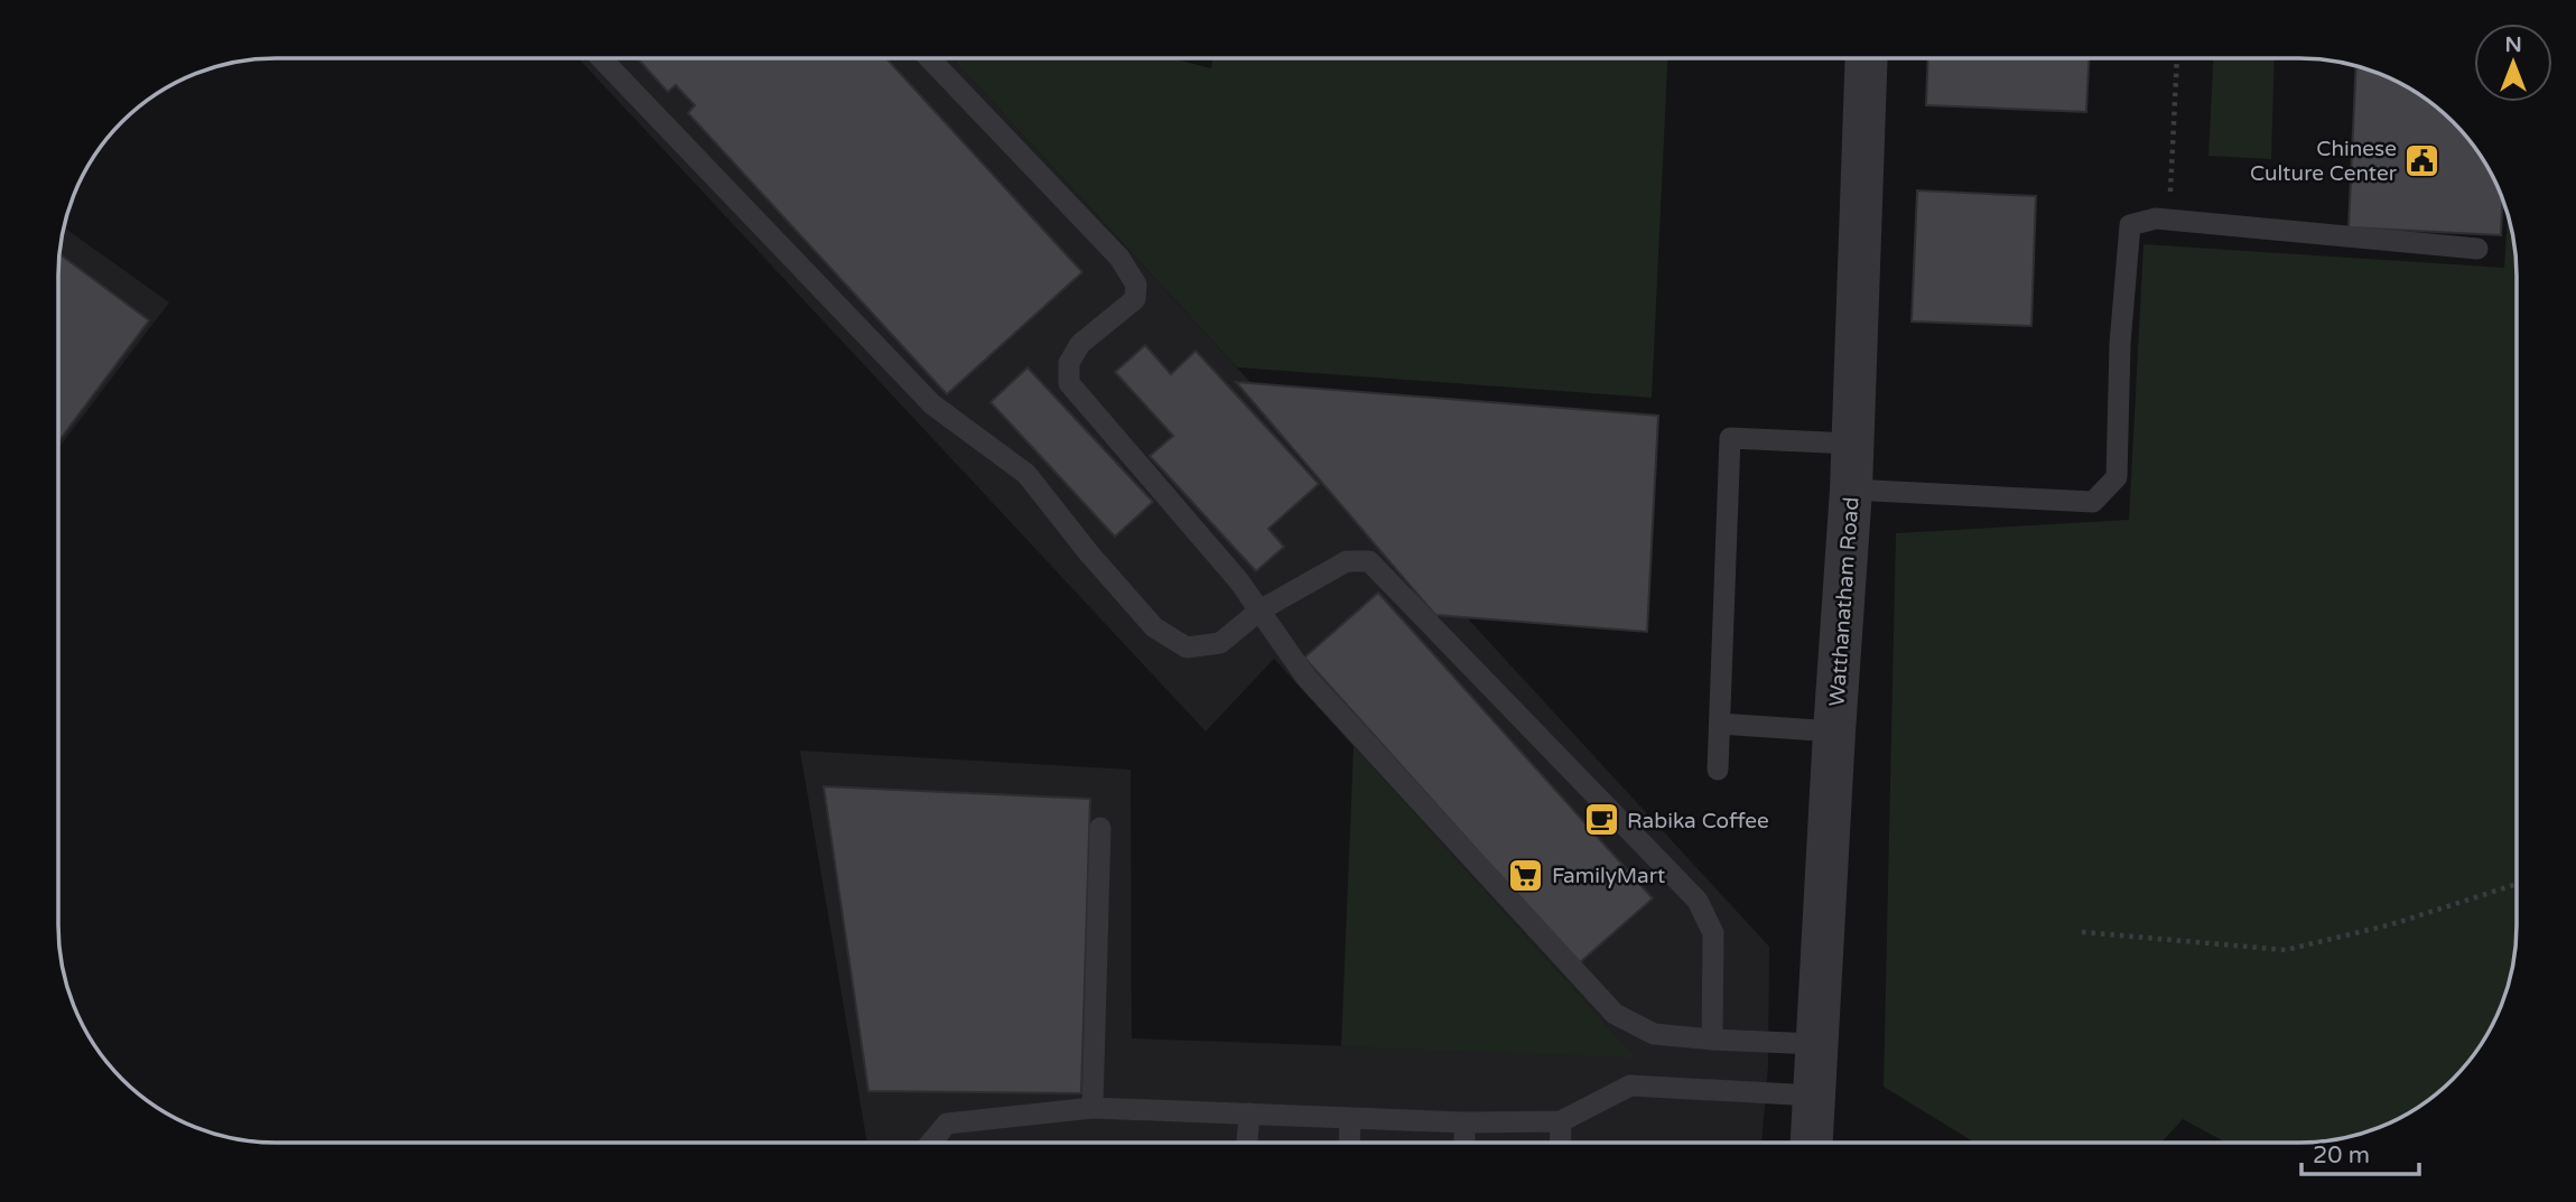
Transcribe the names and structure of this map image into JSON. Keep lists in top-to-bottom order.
{
  "streets": {
    "street": ["Watthanatham Road"]
  },
  "places": {
    "public building": ["Chinese Culture Center"],
    "cafe": ["Rabika Coffee"],
    "supermarket": ["FamilyMart"]
  },
  "scale_bar": "20 m",
  "north": "top"
}
